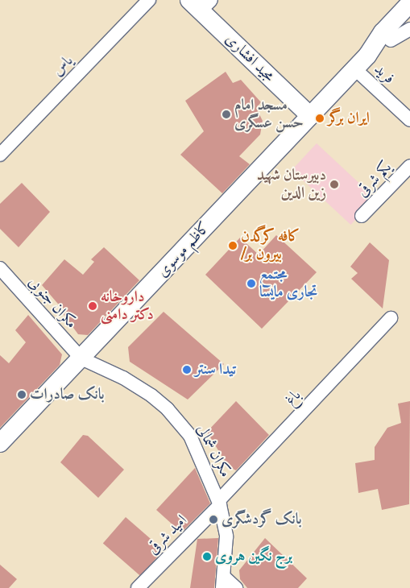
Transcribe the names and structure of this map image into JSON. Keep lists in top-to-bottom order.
{
  "streets": {
    "main road": ["مجید افشاری", "کاظم موسوی"],
    "street": [
      "یاس",
      "فرید",
      "یکم شرقی",
      "مکران جنوبی",
      "باغ",
      "مکران شمالی",
      "امید شرقی"
    ]
  },
  "crossings": [
    ["مجید افشاری", "کاظم موسوی"],
    ["فرید", "کاظم موسوی"],
    ["کاظم موسوی", "مکران جنوبی"],
    ["کاظم موسوی", "مکران شمالی"],
    ["مکران جنوبی", "مکران شمالی"],
    ["باغ", "مکران شمالی"],
    ["باغ", "امید شرقی"],
    ["مکران شمالی", "امید شرقی"]
  ],
  "places": [
    "مسجد امام حسن عسگری",
    "ایران برگر",
    "دبیرستان شهید زین الدین",
    "کافه کرگدن /بیرون بر",
    "مجتمع تجاری مايسا",
    "داروخانه دکتر دامنی",
    "تیدا سنتر",
    "بانک صادرات",
    "بانک گردشگری",
    "برج نگین هروی"
  ]
}
